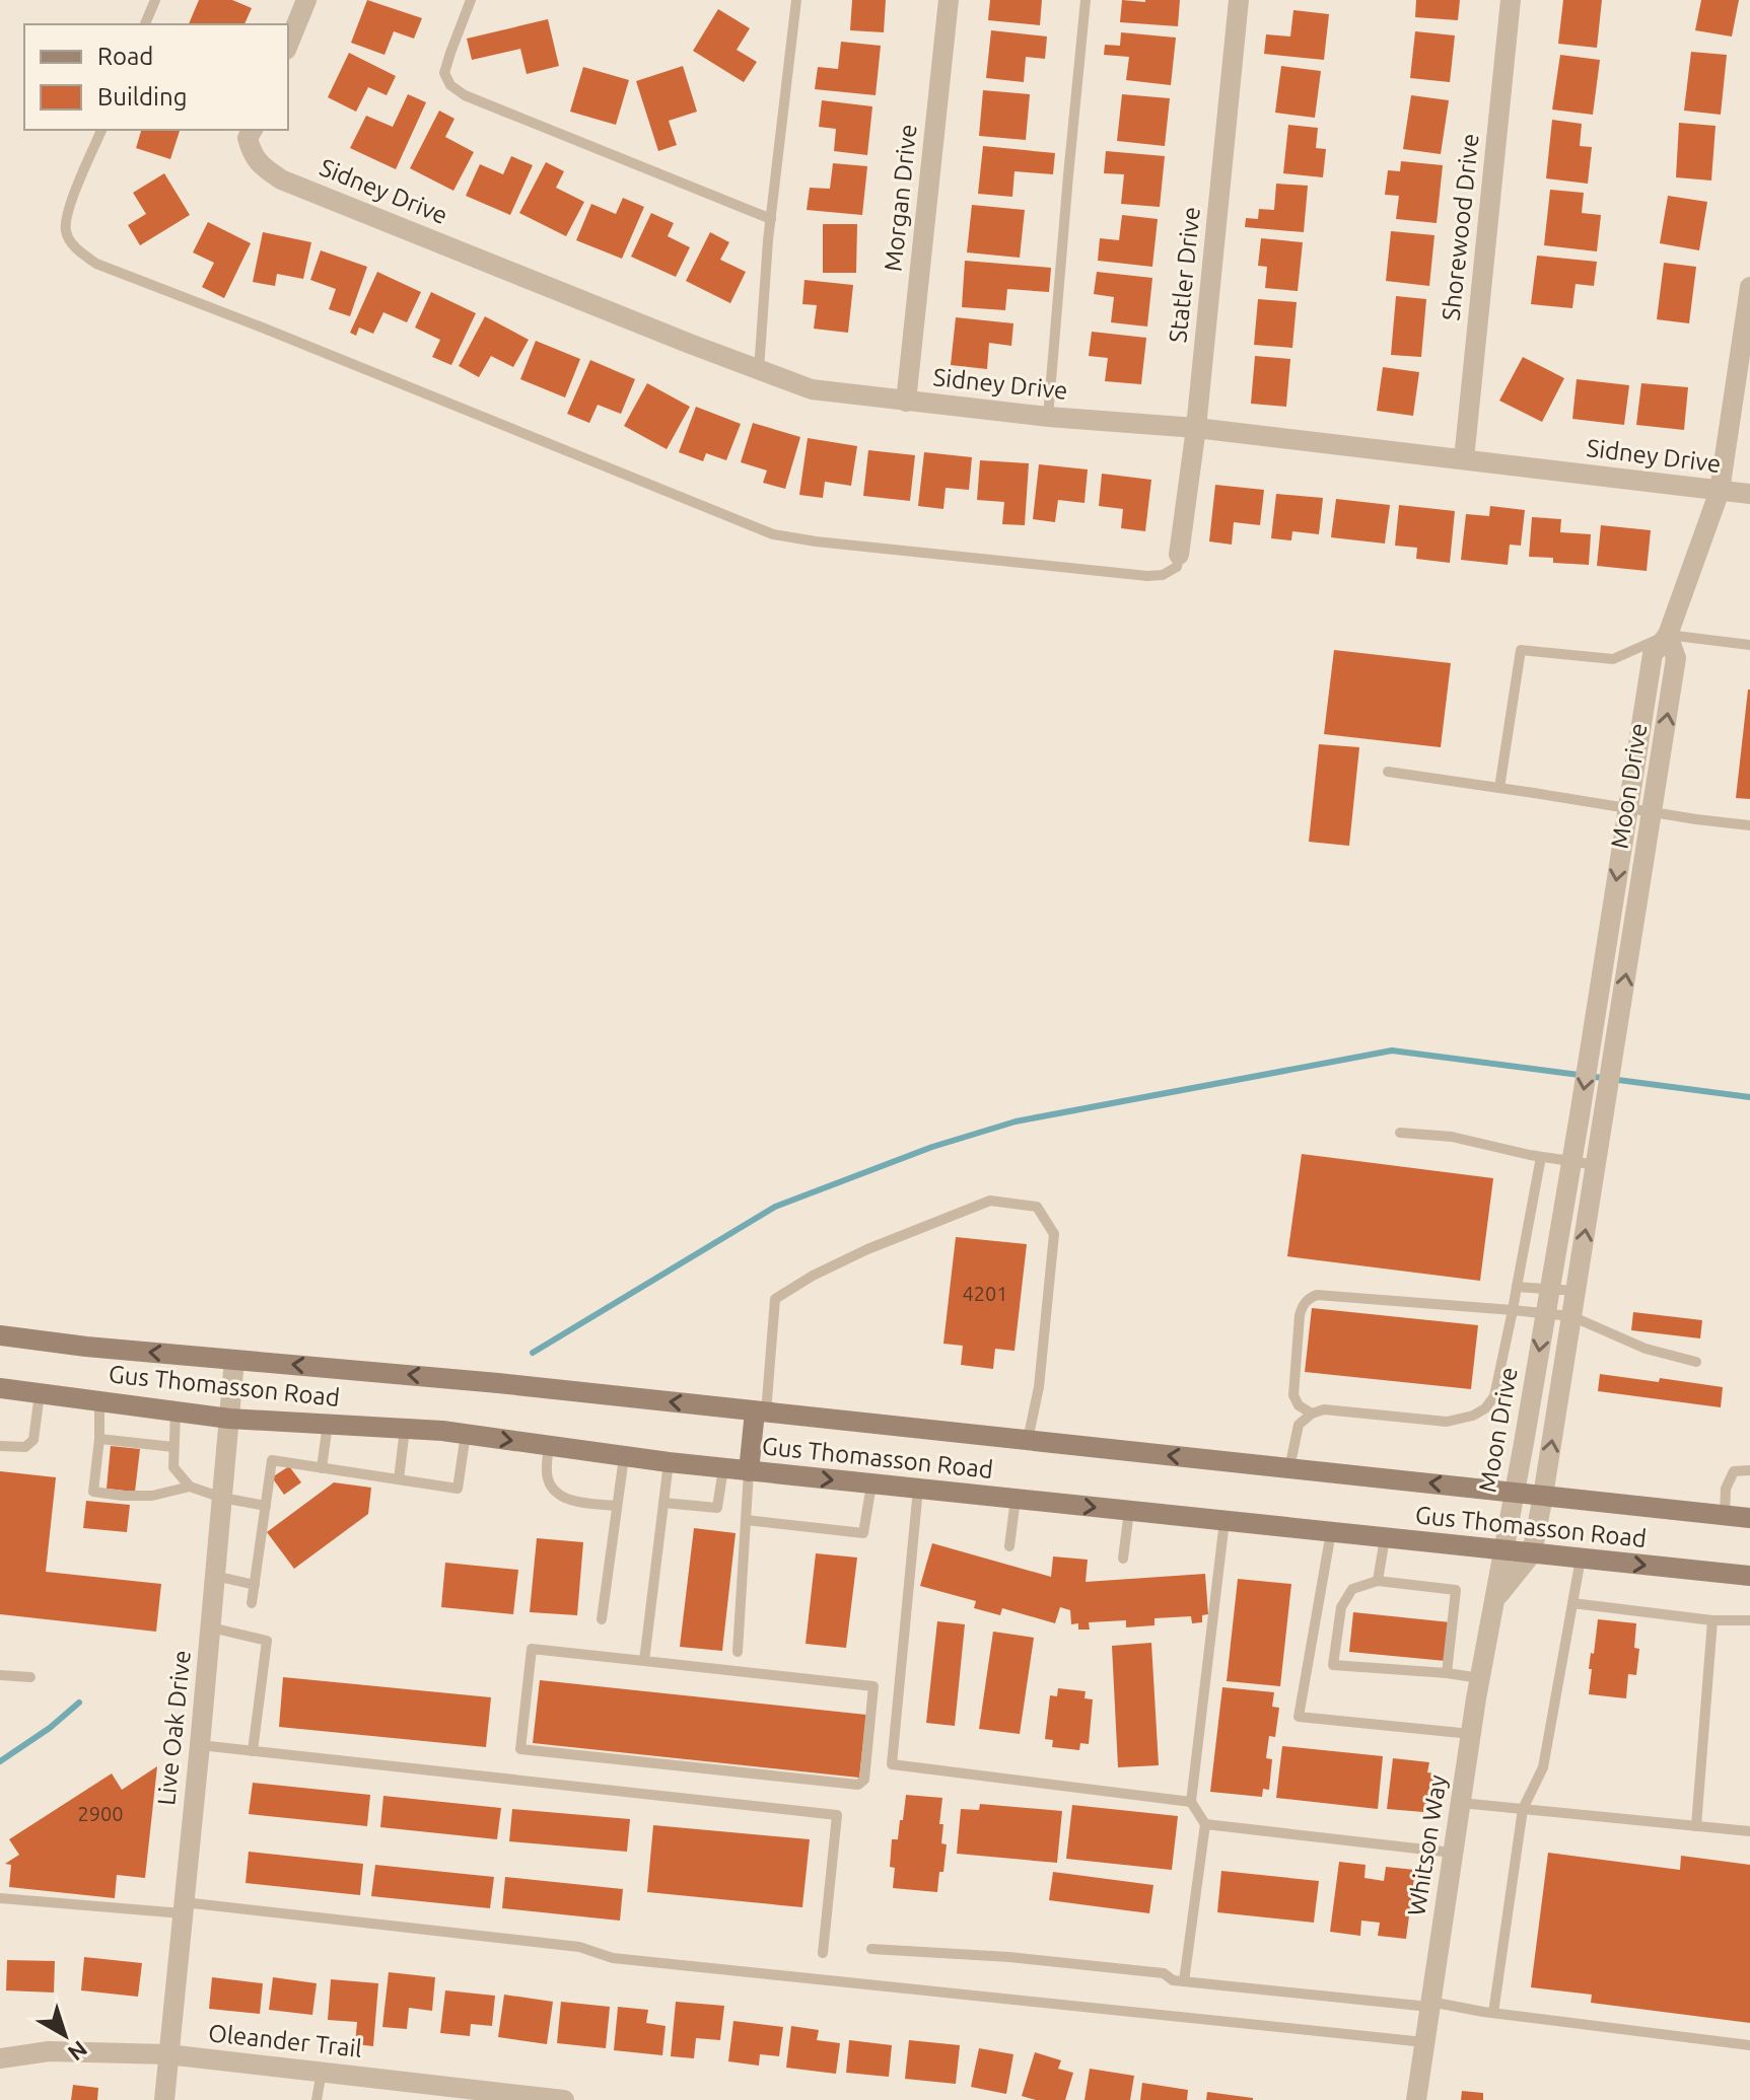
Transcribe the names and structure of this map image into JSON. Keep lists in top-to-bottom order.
{
  "streets": {
    "main road": ["Gus Thomasson Road"],
    "street": [
      "Sidney Drive",
      "Morgan Drive",
      "Shorewood Drive",
      "Statler Drive",
      "Moon Drive",
      "Live Oak Drive",
      "Whitson Way",
      "Oleander Trail"
    ]
  },
  "crossings": [
    ["Sidney Drive", "Morgan Drive"],
    ["Sidney Drive", "Shorewood Drive"],
    ["Sidney Drive", "Statler Drive"],
    ["Sidney Drive", "Moon Drive"],
    ["Moon Drive", "Gus Thomasson Road"],
    ["Moon Drive", "Whitson Way"],
    ["Gus Thomasson Road", "Live Oak Drive"],
    ["Live Oak Drive", "Oleander Trail"]
  ],
  "house_numbers": ["4201", "2900"],
  "legend": ["Road", "Building"],
  "north": "bottom right"
}
